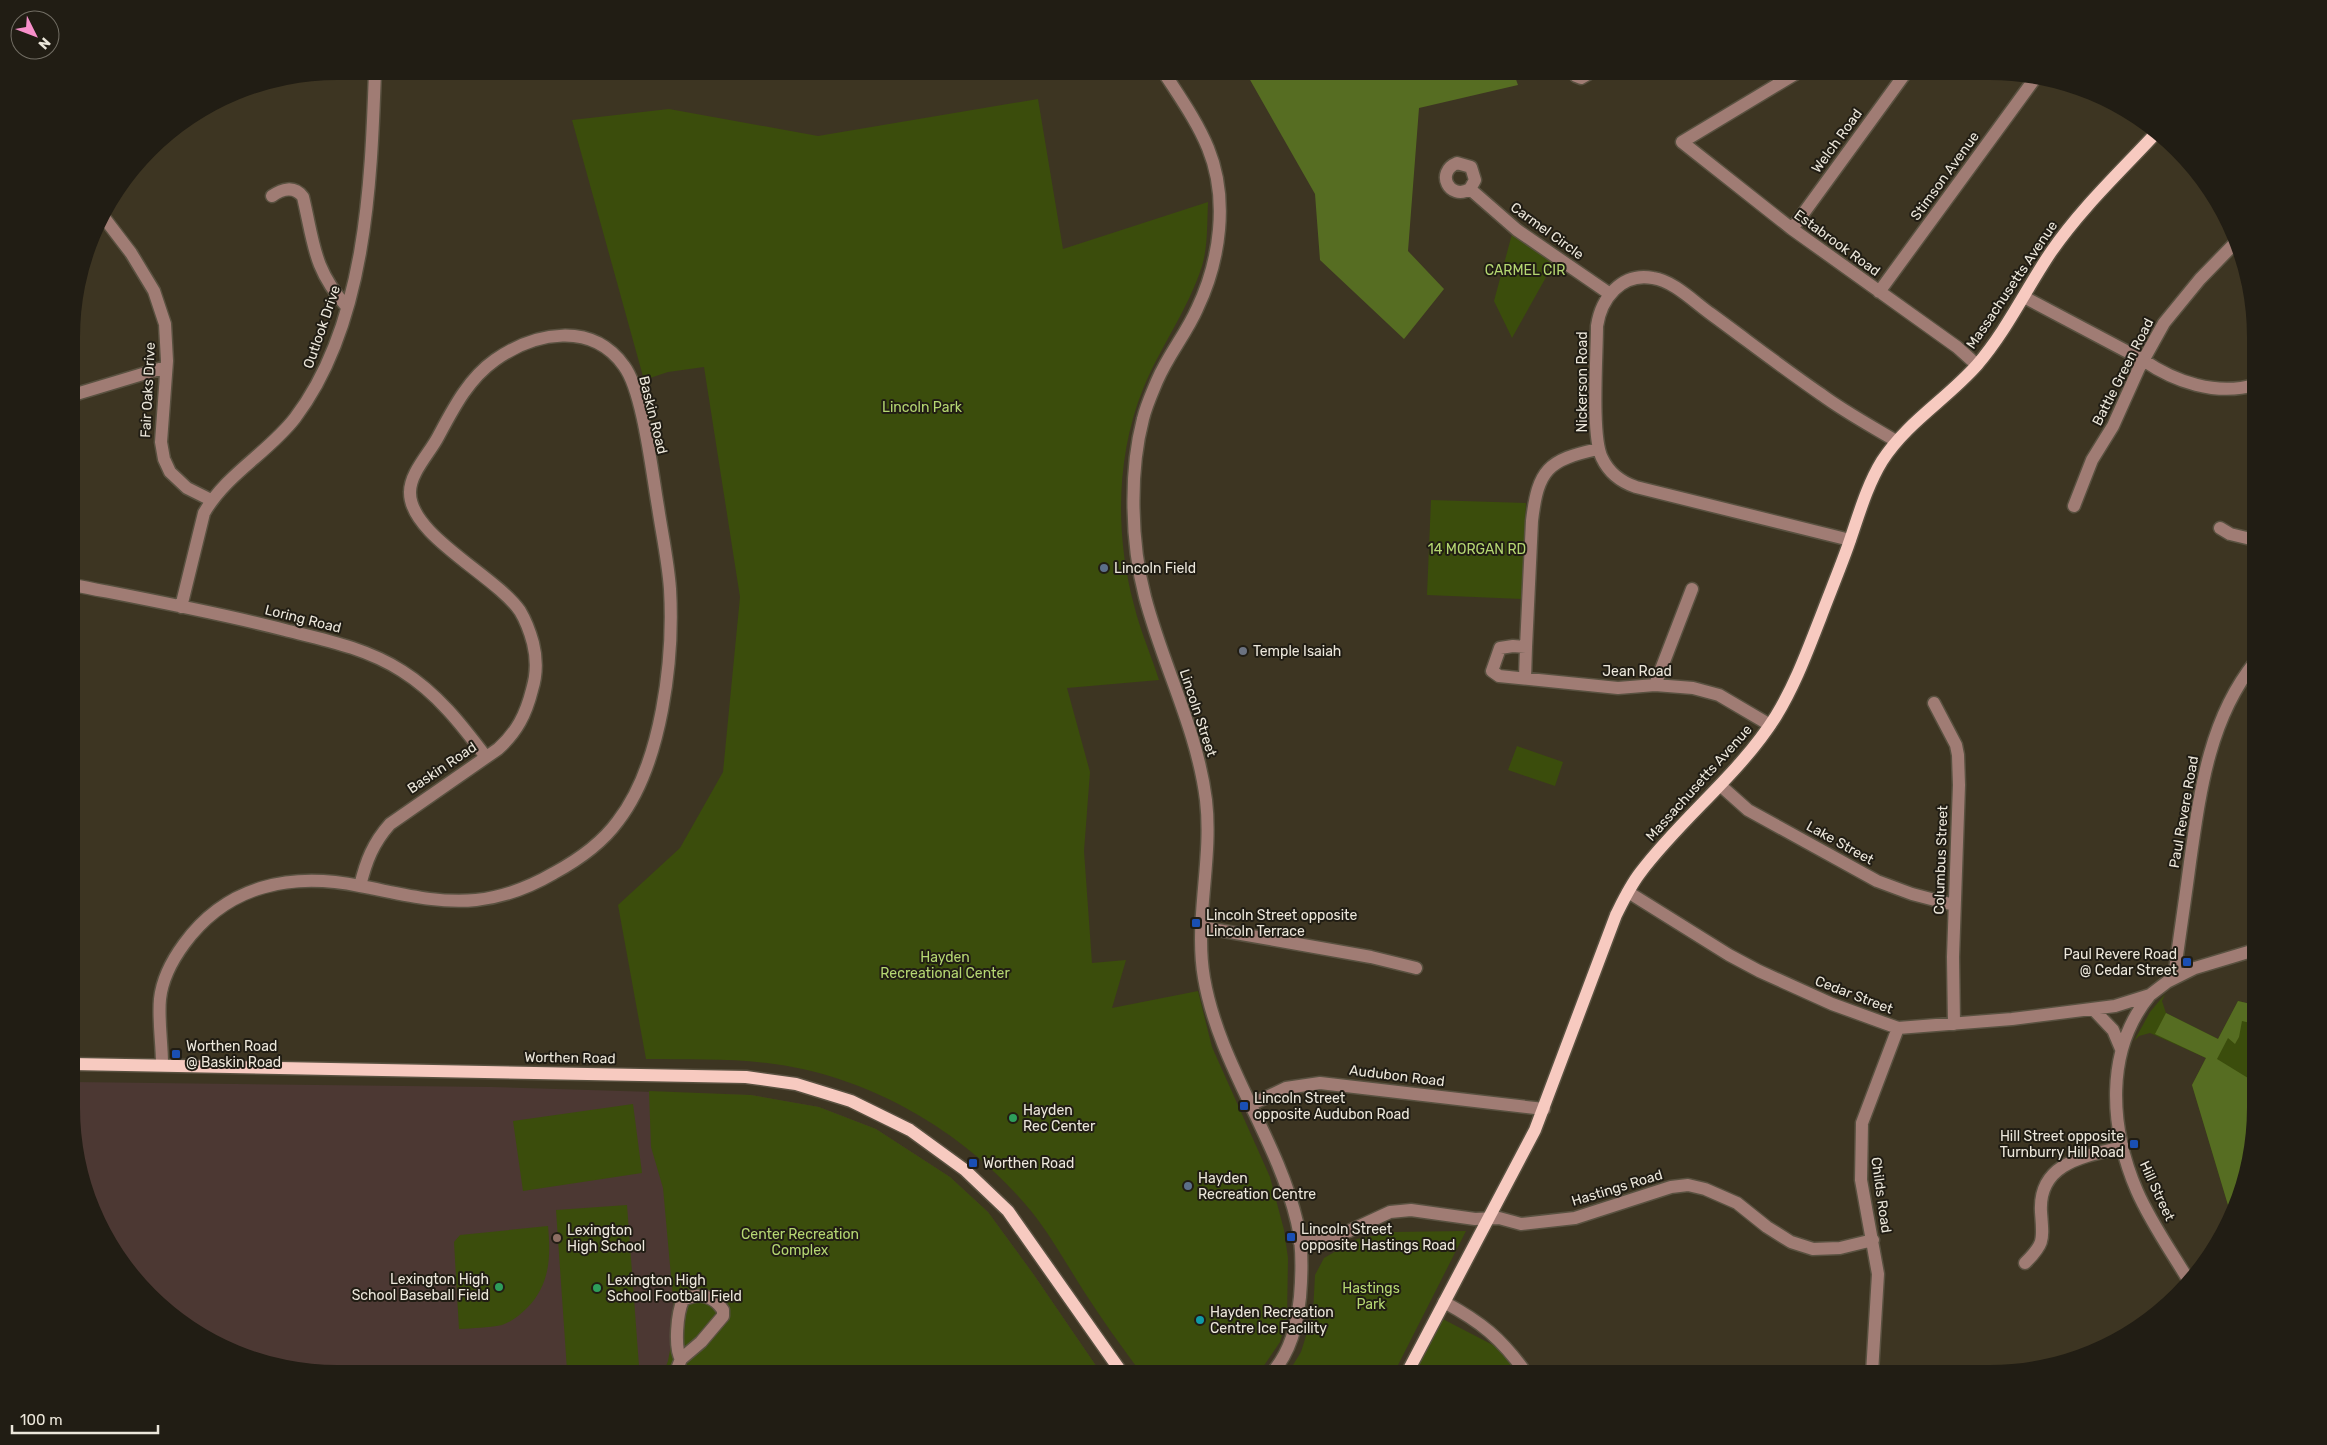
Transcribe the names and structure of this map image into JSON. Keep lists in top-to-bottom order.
{
  "streets": {
    "main road": ["Massachusetts Avenue", "Worthen Road"],
    "street": [
      "Welch Road",
      "Stimson Avenue",
      "Carmel Circle",
      "Estabrook Road",
      "Outlook Drive",
      "Battle Green Road",
      "Nickerson Road",
      "Fair Oaks Drive",
      "Baskin Road",
      "Loring Road",
      "Jean Road",
      "Lincoln Street",
      "Paul Revere Road",
      "Lake Street",
      "Columbus Street",
      "Cedar Street",
      "Audubon Road",
      "Hastings Road",
      "Hill Street",
      "Childs Road"
    ]
  },
  "crossings": [
    ["Welch Road", "Estabrook Road"],
    ["Stimson Avenue", "Estabrook Road"],
    ["Carmel Circle", "Nickerson Road"],
    ["Estabrook Road", "Massachusetts Avenue"],
    ["Massachusetts Avenue", "Nickerson Road"],
    ["Massachusetts Avenue", "Jean Road"],
    ["Massachusetts Avenue", "Lake Street"],
    ["Massachusetts Avenue", "Cedar Street"],
    ["Massachusetts Avenue", "Audubon Road"],
    ["Massachusetts Avenue", "Hastings Road"],
    ["Outlook Drive", "Fair Oaks Drive"],
    ["Outlook Drive", "Loring Road"],
    ["Baskin Road", "Loring Road"],
    ["Baskin Road", "Worthen Road"],
    ["Lincoln Street", "Audubon Road"],
    ["Lincoln Street", "Hastings Road"],
    ["Paul Revere Road", "Cedar Street"],
    ["Lake Street", "Columbus Street"],
    ["Columbus Street", "Cedar Street"],
    ["Cedar Street", "Hill Street"],
    ["Cedar Street", "Childs Road"],
    ["Hastings Road", "Childs Road"]
  ],
  "parks": [
    "CARMEL CIR",
    "Lincoln Park",
    "14 MORGAN RD",
    "Hayden Recreational Center",
    "Center Recreation Complex",
    "Hastings Park"
  ],
  "places": {
    "other": [
      "Lincoln Field",
      "Temple Isaiah",
      "Hayden Rec Center",
      "Hayden Recreation Centre",
      "Lexington High School",
      "Lexington High School Baseball Field",
      "Lexington High School Football Field",
      "Hayden Recreation Centre Ice Facility"
    ],
    "transit": [
      "Lincoln Street opposite Lincoln Terrace",
      "Paul Revere Road @ Cedar Street",
      "Worthen Road @ Baskin Road",
      "Lincoln Street opposite Audubon Road",
      "Hill Street opposite Turnburry Hill Road",
      "Worthen Road",
      "Lincoln Street opposite Hastings Road"
    ]
  },
  "scale_bar": "100 m",
  "north": "bottom right"
}
